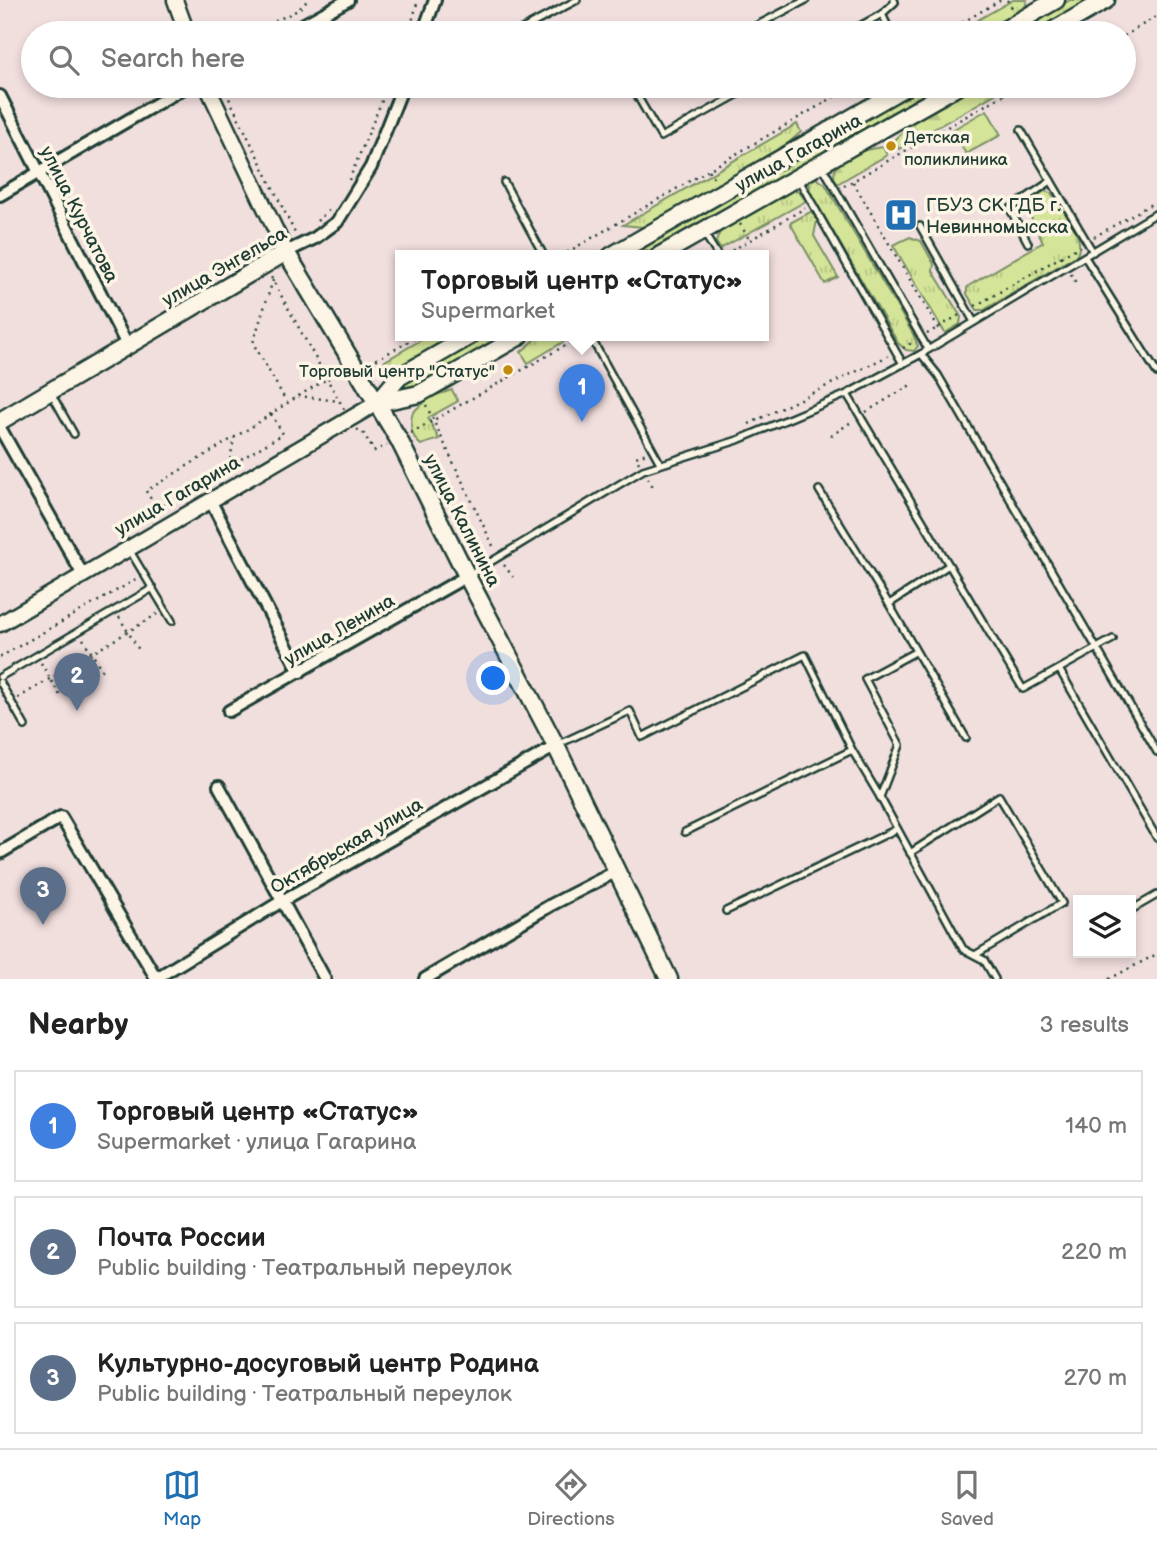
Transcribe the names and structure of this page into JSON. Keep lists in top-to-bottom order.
{
  "streets": {
    "main road": ["улица Гагарина", "улица Энгельса", "улица Калинина"],
    "street": ["улица Курчатова", "улица Ленина", "Октябрьская улица"]
  },
  "crossings": [
    ["улица Гагарина", "улица Калинина"],
    ["улица Курчатова", "улица Энгельса"],
    ["улица Энгельса", "улица Калинина"],
    ["улица Калинина", "улица Ленина"],
    ["улица Калинина", "Октябрьская улица"]
  ],
  "places": {
    "other": ["Детская поликлиника", "Торговый центр \"Статус\""],
    "hospital": ["ГБУЗ СК ГДБ г. Невинномысска"]
  },
  "page": {
    "search": "Search here",
    "popup": ["Торговый центр «Статус»", "Supermarket"],
    "pins": ["1", "2", "3"],
    "heading": ["Nearby", "3 results"],
    "list": [
      {
        "mark": "1",
        "name": "Торговый центр «Статус»",
        "note": "Supermarket · улица Гагарина",
        "value": "140 m"
      },
      {
        "mark": "2",
        "name": "Почта России",
        "note": "Public building · Театральный переулок",
        "value": "220 m"
      },
      {
        "mark": "3",
        "name": "Культурно-досуговый центр Родина",
        "note": "Public building · Театральный переулок",
        "value": "270 m"
      }
    ],
    "nav": ["Map", "Directions", "Saved"]
  }
}
